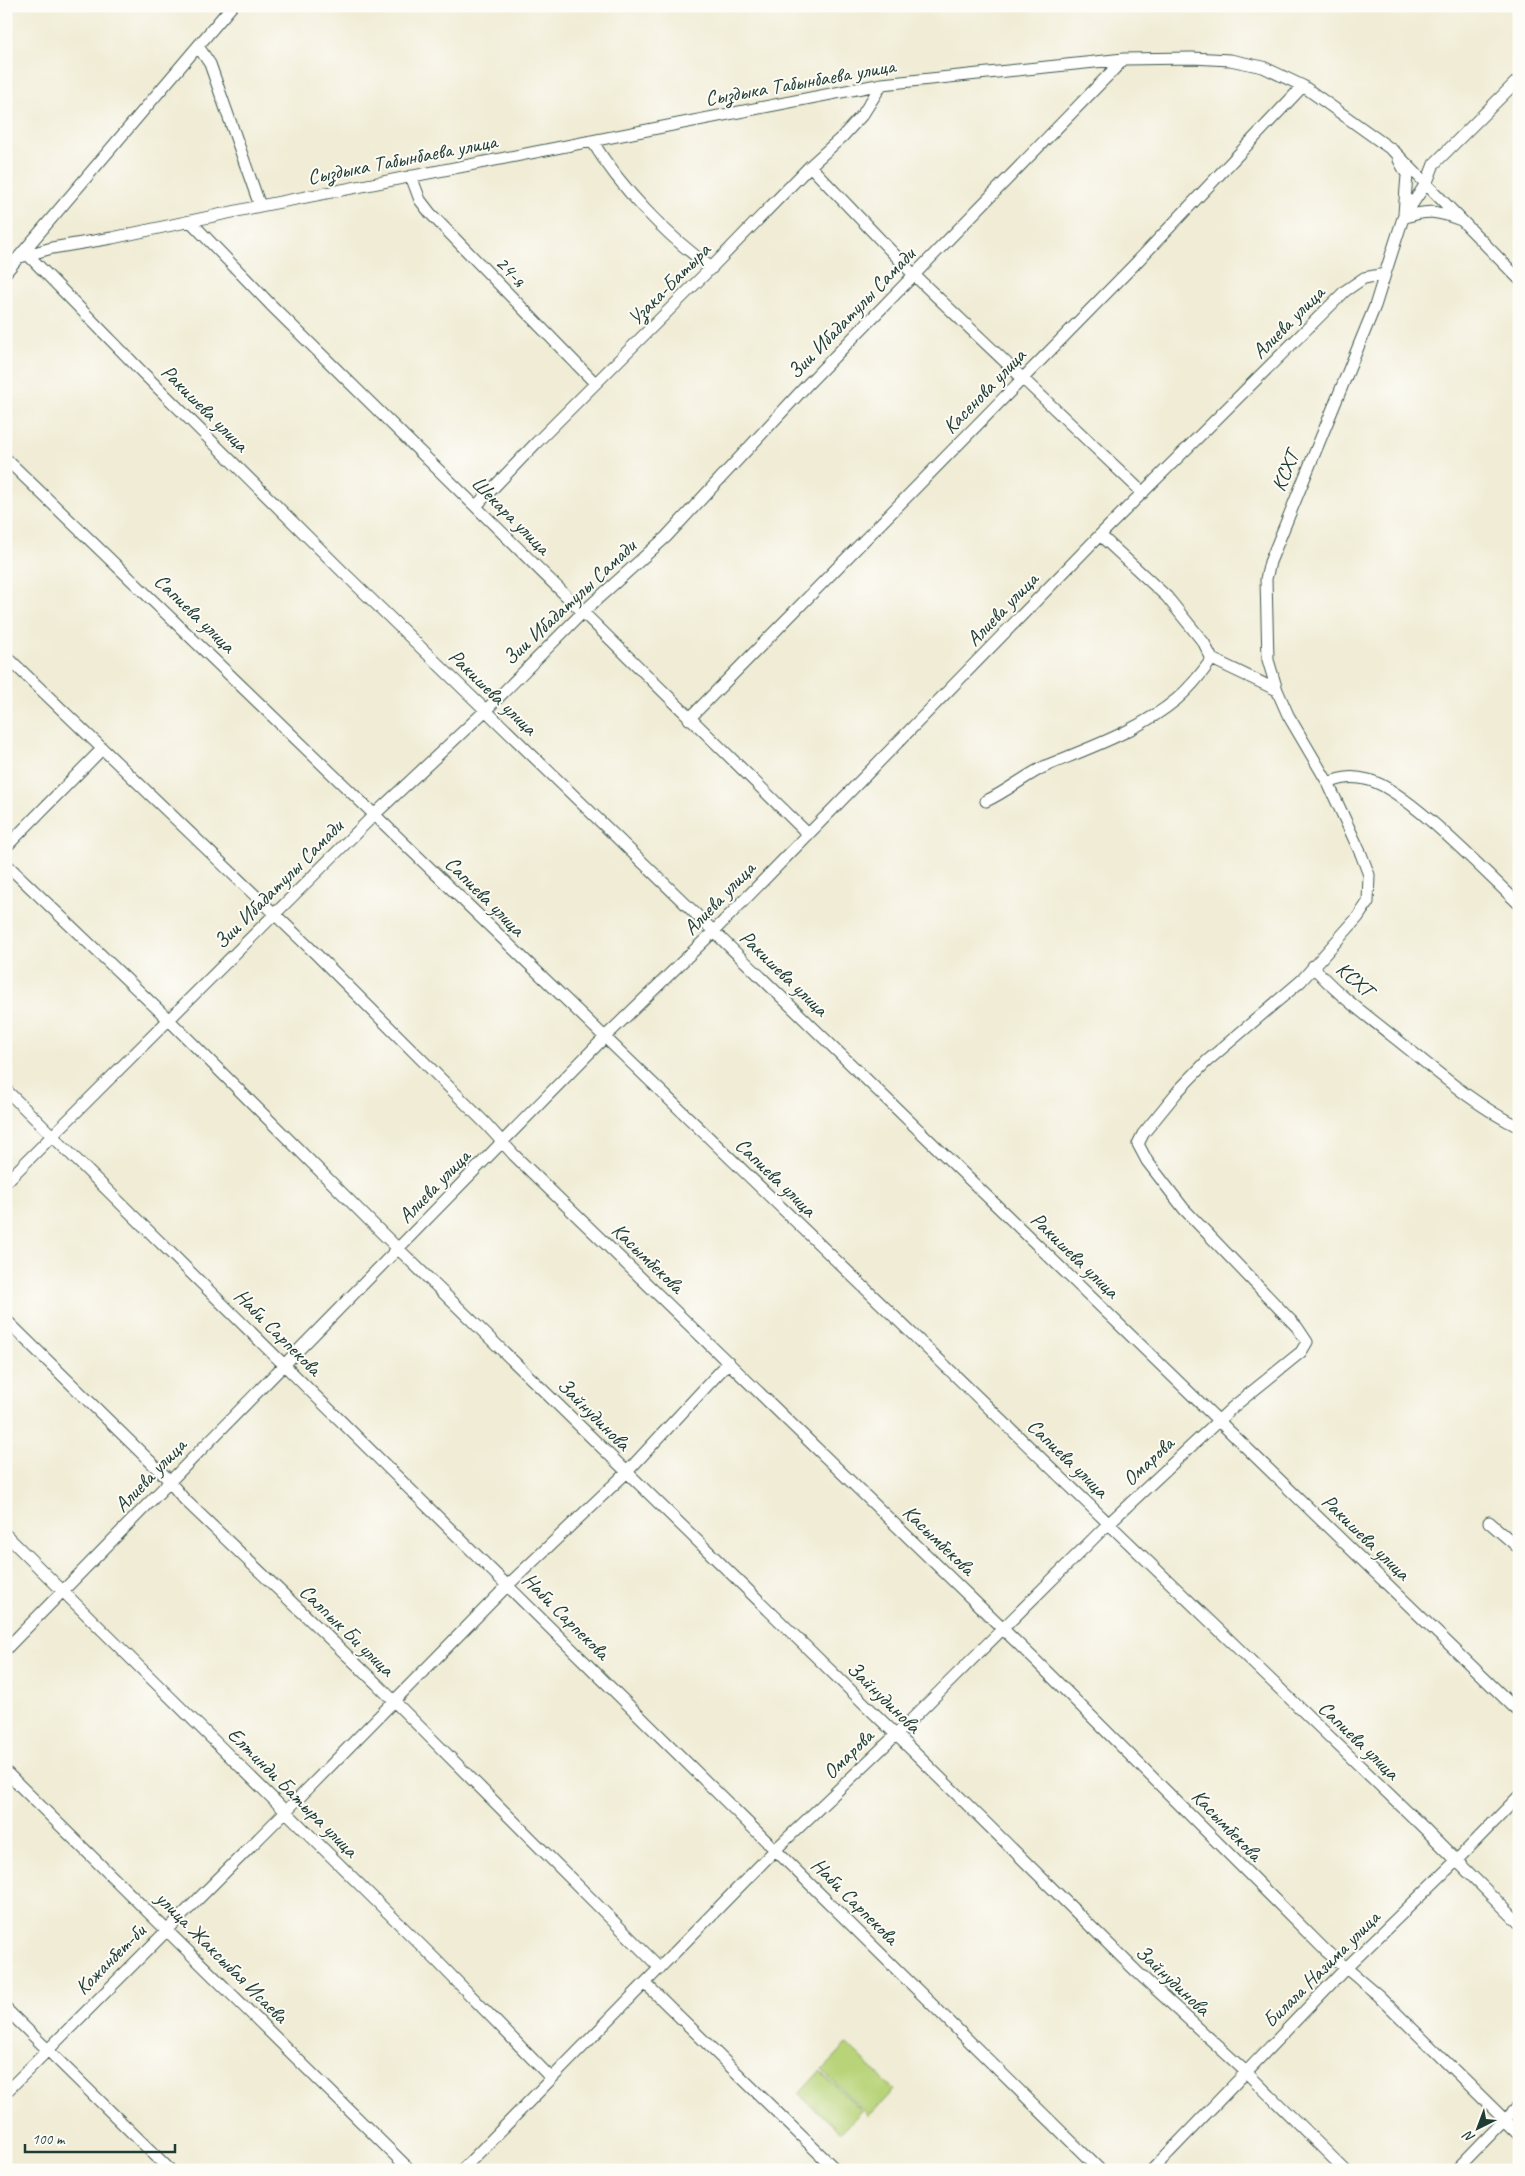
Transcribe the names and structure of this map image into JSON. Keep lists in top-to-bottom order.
{
  "streets": {
    "street": [
      "Сыздыка Табынбаева улица",
      "24-я",
      "Узака-Батыра",
      "Зии Ибадатулы Самади",
      "Алиева улица",
      "Касенова улица",
      "Ракишева улица",
      "КСХТ",
      "Шекара улица",
      "Сапиева улица",
      "Касымбекова",
      "Наби Сарпекова",
      "Зайнудинова",
      "Омарова",
      "Салпык Би улица",
      "Елтинди Батыра улица",
      "улица Жаксыбая Исаева",
      "Кожанбет-би",
      "Билала Назима улица"
    ]
  },
  "crossings": [
    ["Сыздыка Табынбаева улица", "24-я"],
    ["Сыздыка Табынбаева улица", "Узака-Батыра"],
    ["Сыздыка Табынбаева улица", "Зии Ибадатулы Самади"],
    ["Сыздыка Табынбаева улица", "Касенова улица"],
    ["Сыздыка Табынбаева улица", "Ракишева улица"],
    ["Сыздыка Табынбаева улица", "Шекара улица"],
    ["24-я", "Узака-Батыра"],
    ["Узака-Батыра", "Шекара улица"],
    ["Зии Ибадатулы Самади", "Ракишева улица"],
    ["Зии Ибадатулы Самади", "Шекара улица"],
    ["Зии Ибадатулы Самади", "Сапиева улица"],
    ["Зии Ибадатулы Самади", "Касымбекова"],
    ["Зии Ибадатулы Самади", "Наби Сарпекова"],
    ["Зии Ибадатулы Самади", "Зайнудинова"],
    ["Алиева улица", "Ракишева улица"],
    ["Алиева улица", "КСХТ"],
    ["Алиева улица", "Шекара улица"],
    ["Алиева улица", "Сапиева улица"],
    ["Алиева улица", "Касымбекова"],
    ["Алиева улица", "Наби Сарпекова"],
    ["Алиева улица", "Зайнудинова"],
    ["Алиева улица", "Салпык Би улица"],
    ["Алиева улица", "Елтинди Батыра улица"],
    ["Касенова улица", "Шекара улица"],
    ["Ракишева улица", "Омарова"],
    ["КСХТ", "Омарова"],
    ["Сапиева улица", "Омарова"],
    ["Сапиева улица", "Билала Назима улица"],
    ["Касымбекова", "Омарова"],
    ["Касымбекова", "Кожанбет-би"],
    ["Касымбекова", "Билала Назима улица"],
    ["Наби Сарпекова", "Омарова"],
    ["Наби Сарпекова", "Кожанбет-би"],
    ["Зайнудинова", "Омарова"],
    ["Зайнудинова", "Кожанбет-би"],
    ["Зайнудинова", "Билала Назима улица"],
    ["Омарова", "Салпык Би улица"],
    ["Омарова", "Елтинди Батыра улица"],
    ["Салпык Би улица", "Кожанбет-би"],
    ["Елтинди Батыра улица", "Кожанбет-би"],
    ["улица Жаксыбая Исаева", "Кожанбет-би"]
  ],
  "scale_bar": "100 m",
  "north": "bottom left"
}
